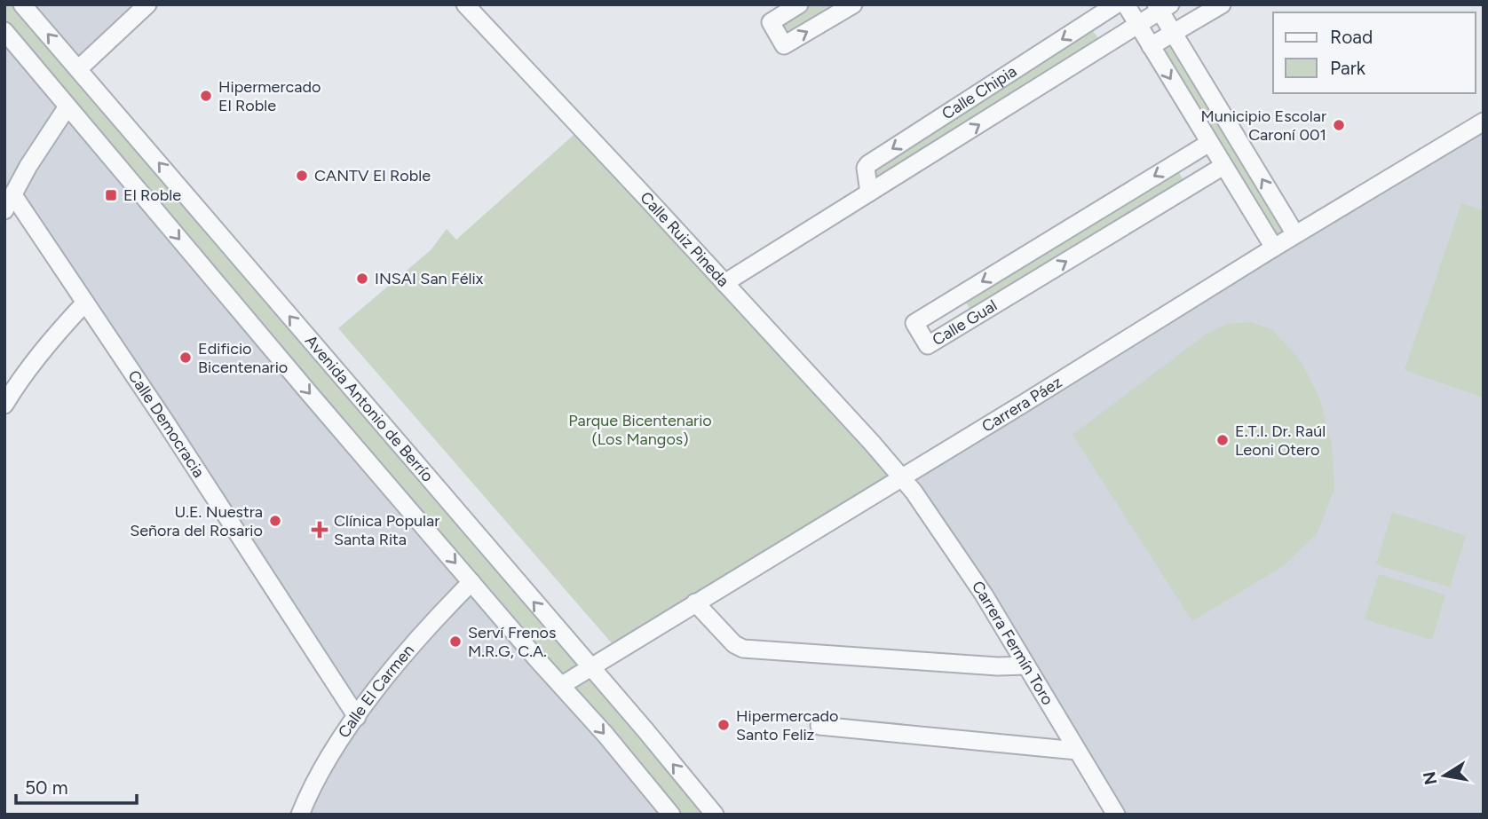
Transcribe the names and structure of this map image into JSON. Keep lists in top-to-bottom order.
{
  "streets": {
    "street": [
      "Calle Chipia",
      "Calle Ruiz Pineda",
      "Calle Gual",
      "Carrera Páez",
      "Avenida Antonio de Berrío",
      "Calle Democracia",
      "Carrera Fermín Toro",
      "Calle El Carmen"
    ]
  },
  "crossings": [
    ["Calle Chipia", "Calle Ruiz Pineda"],
    ["Calle Ruiz Pineda", "Carrera Páez"],
    ["Calle Ruiz Pineda", "Carrera Fermín Toro"],
    ["Carrera Páez", "Avenida Antonio de Berrío"],
    ["Carrera Páez", "Carrera Fermín Toro"],
    ["Calle Democracia", "Calle El Carmen"]
  ],
  "parks": ["Parque Bicentenario (Los Mangos)"],
  "places": {
    "other": [
      "Hipermercado El Roble",
      "Municipio Escolar Caroní 001",
      "CANTV El Roble",
      "INSAI San Félix",
      "Edificio Bicentenario",
      "E.T.I. Dr. Raúl Leoni Otero",
      "U.E. Nuestra Señora del Rosario",
      "Serví Frenos M.R.G, C.A.",
      "Hipermercado Santo Feliz"
    ],
    "transit": ["El Roble"],
    "health": ["Clínica Popular Santa Rita"]
  },
  "legend": ["Road", "Park"],
  "scale_bar": "50 m",
  "north": "left"
}
